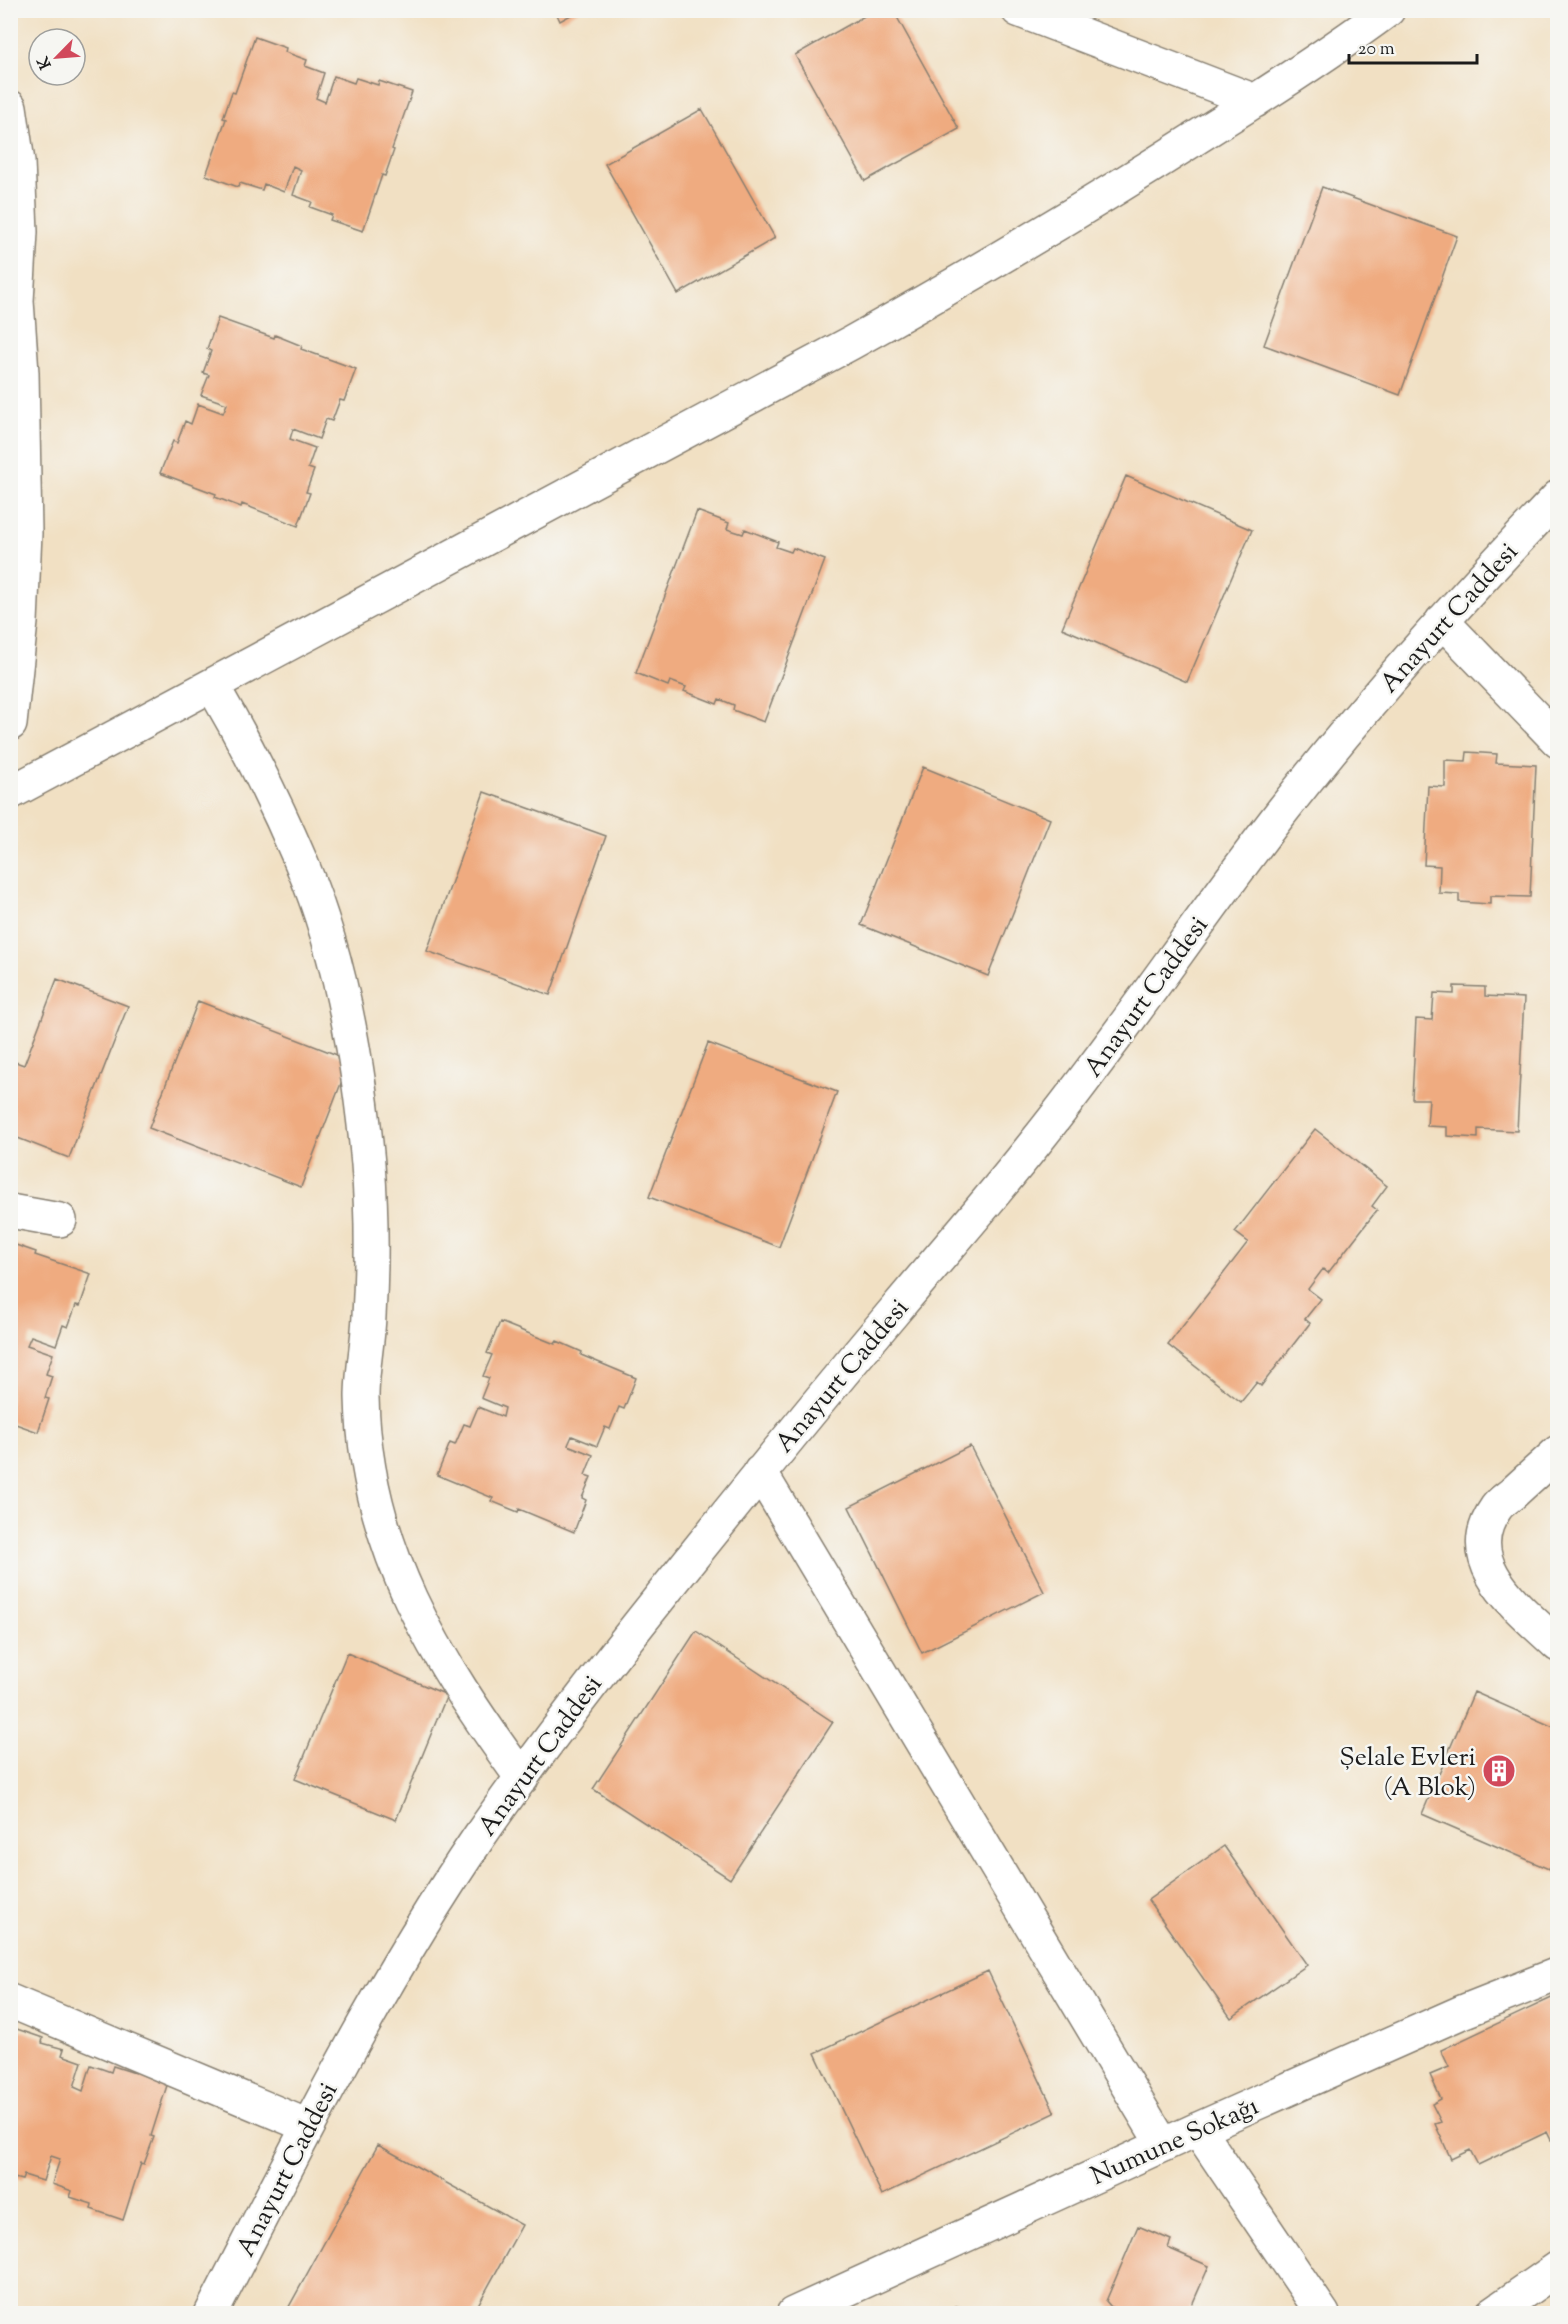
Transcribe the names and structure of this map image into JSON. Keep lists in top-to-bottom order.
{
  "streets": {
    "street": ["Anayurt Caddesi", "Numune Sokağı"]
  },
  "places": {
    "building": ["Şelale Evleri (A Blok)"]
  },
  "scale_bar": "20 m",
  "north": "bottom left"
}
